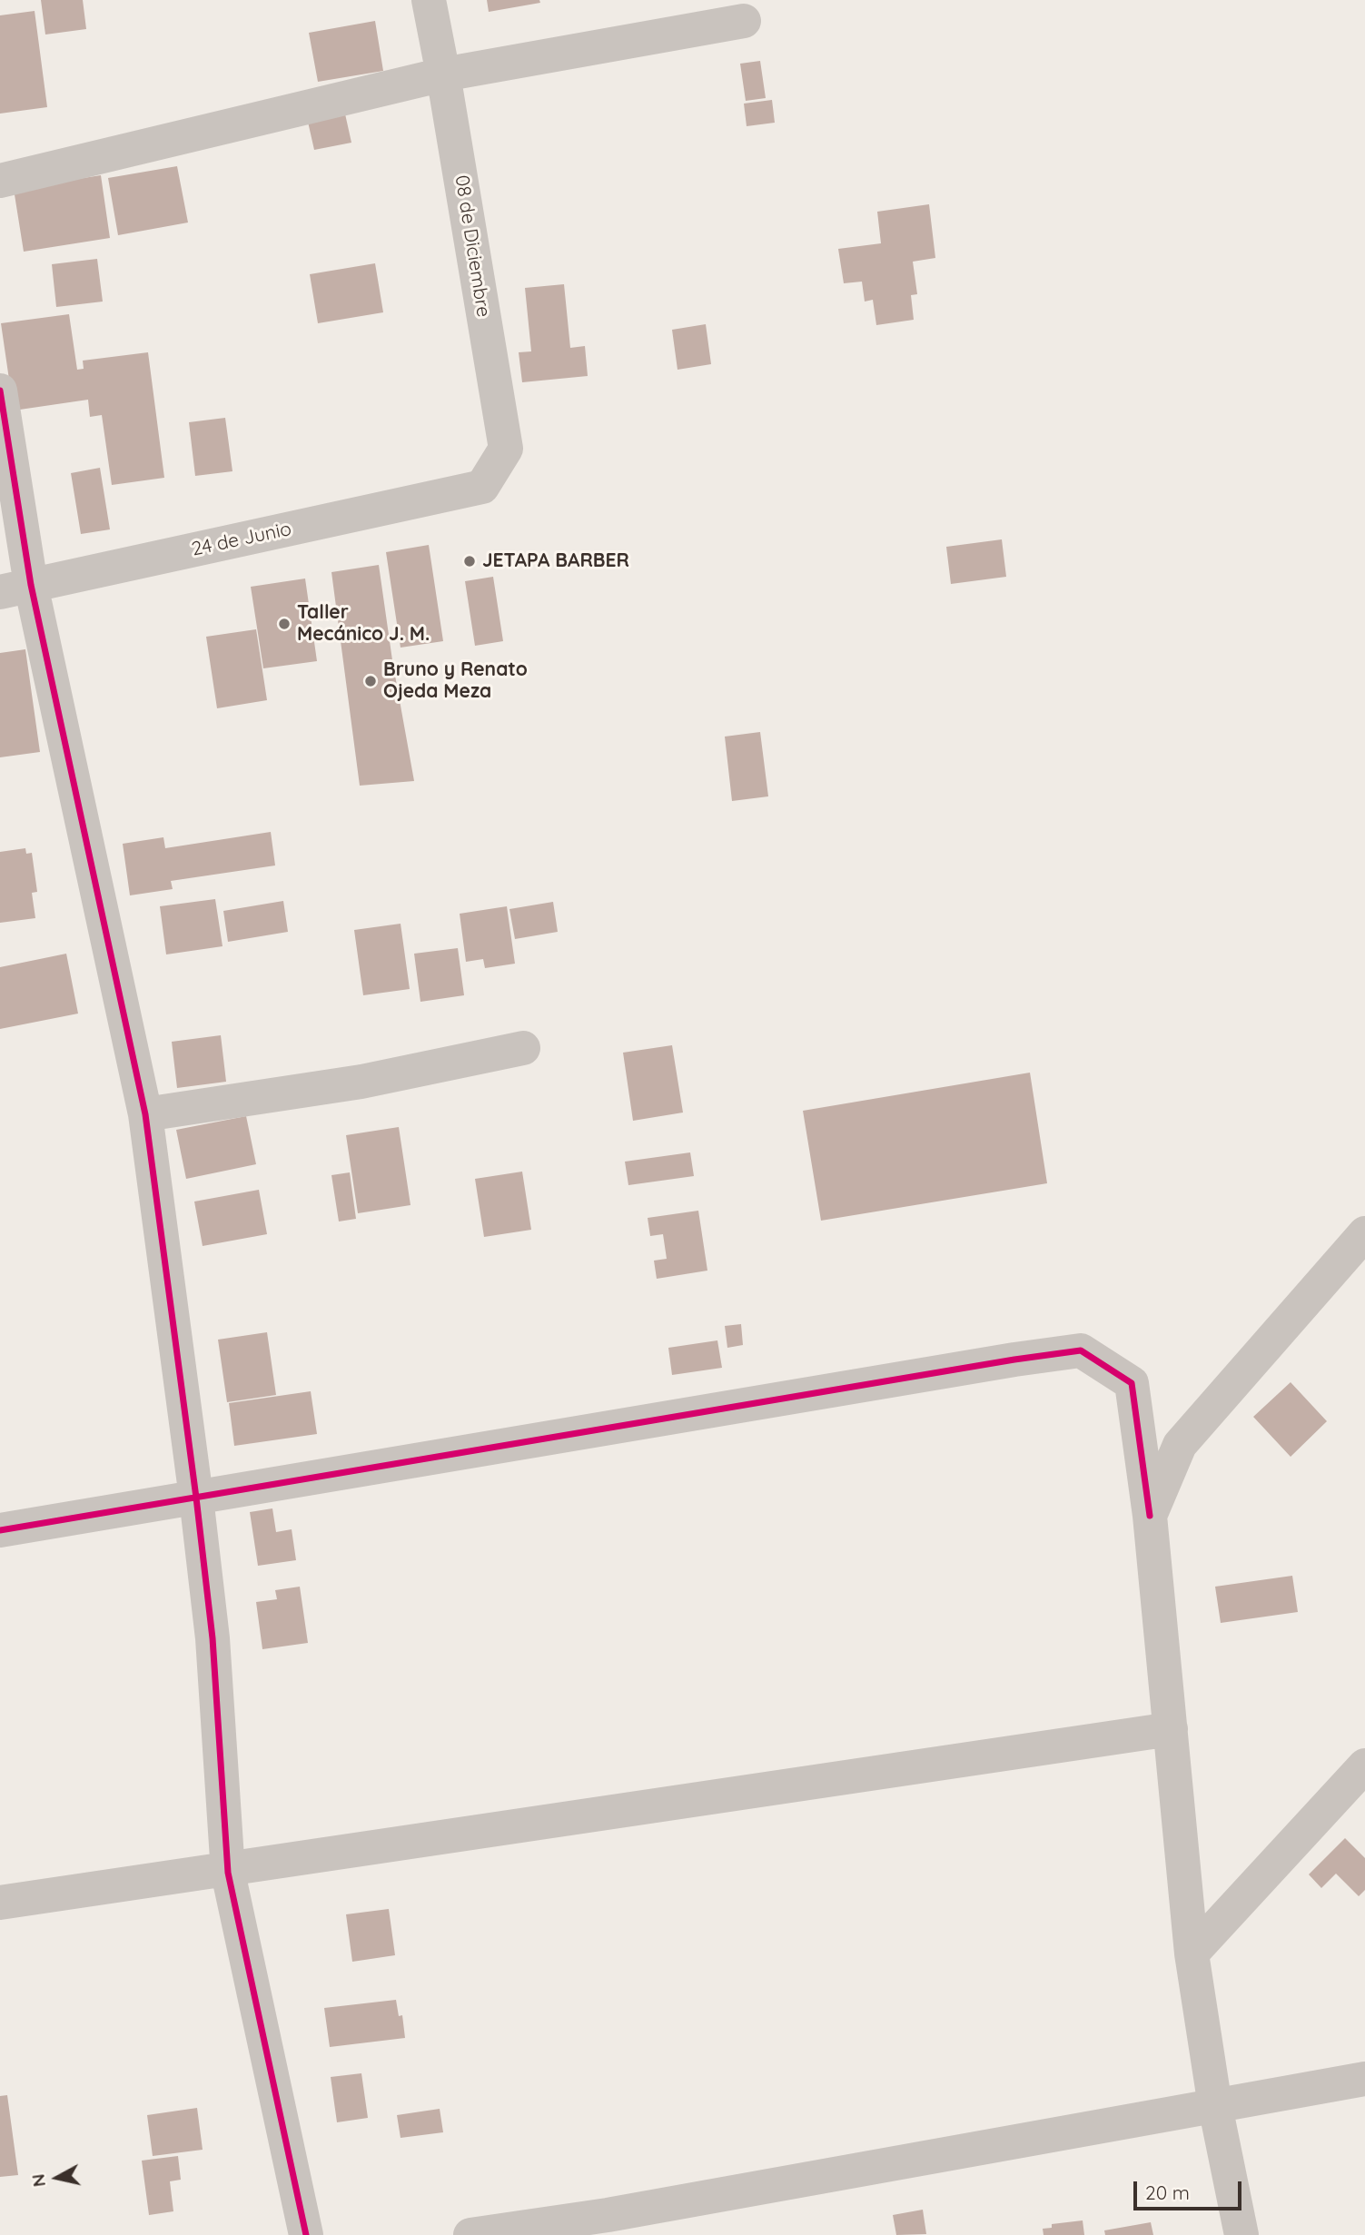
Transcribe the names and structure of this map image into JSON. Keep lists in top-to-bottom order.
{
  "streets": {
    "street": ["08 de Diciembre", "24 de Junio"]
  },
  "crossings": [
    ["08 de Diciembre", "24 de Junio"]
  ],
  "places": ["JETAPA BARBER", "Taller Mecánico J. M.", "Bruno y Renato Ojeda Meza"],
  "scale_bar": "20 m",
  "north": "left"
}
